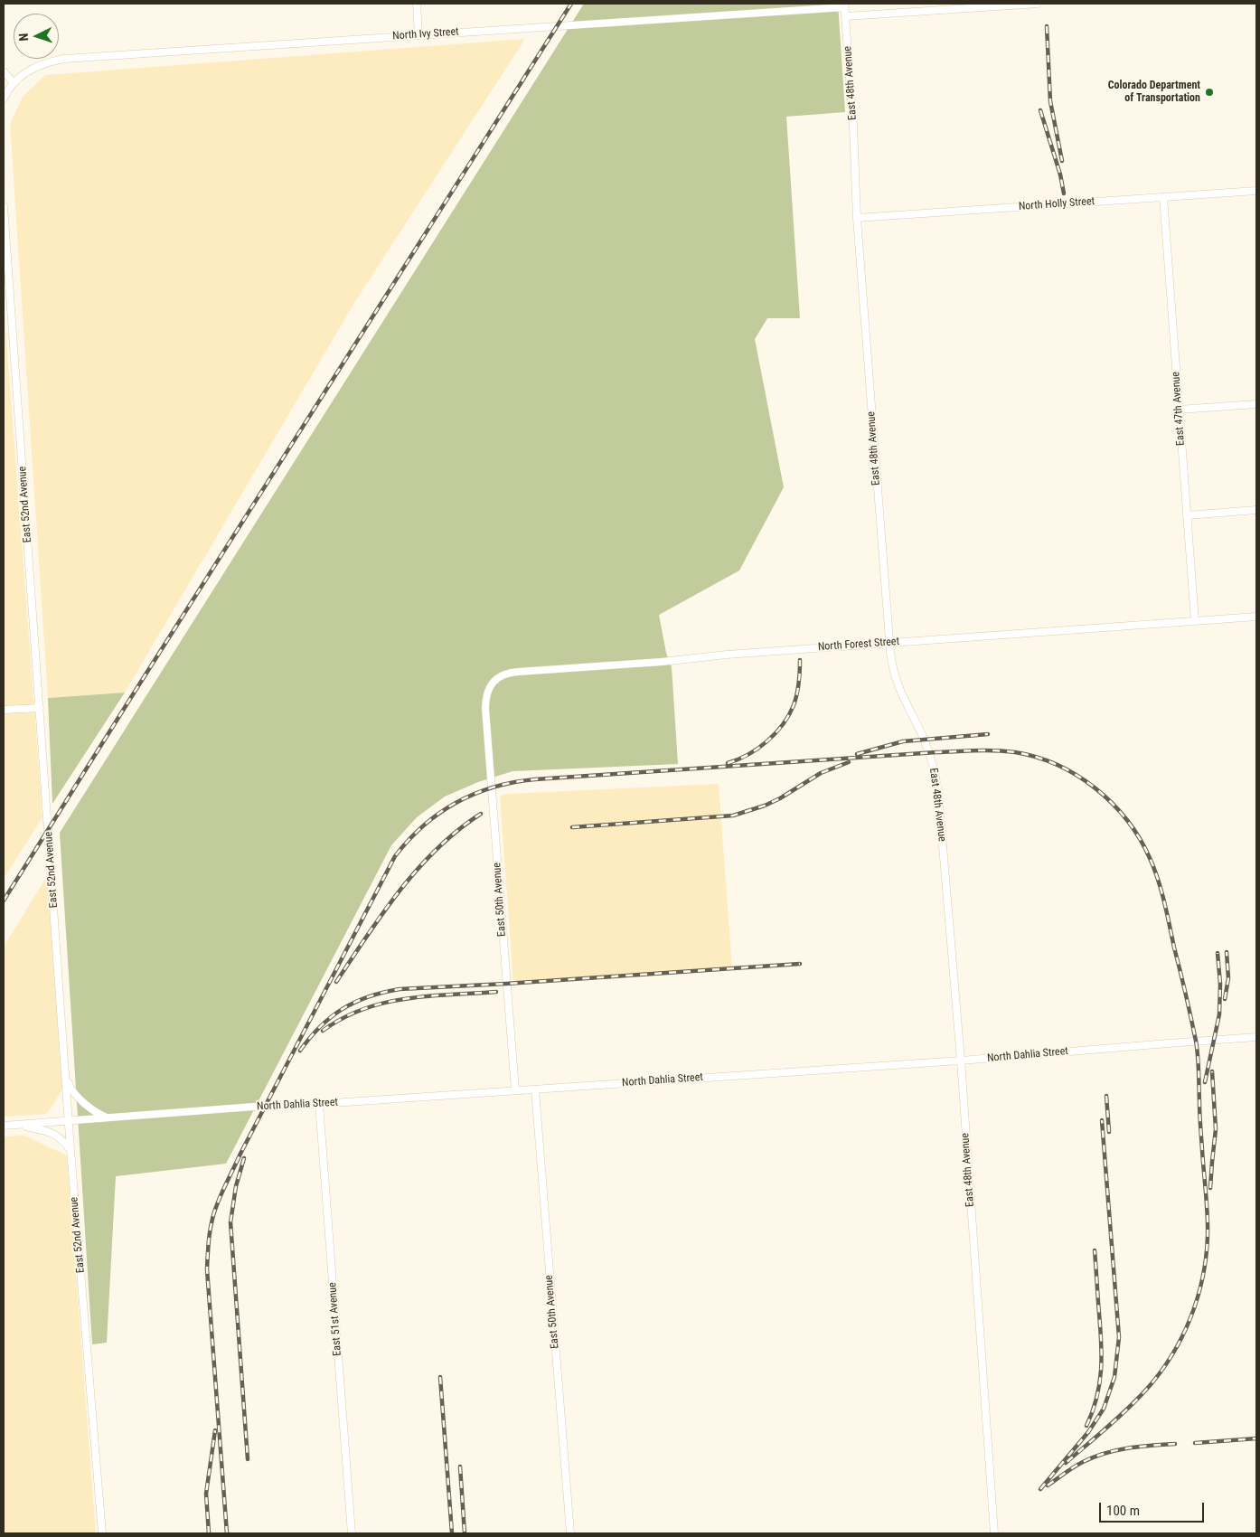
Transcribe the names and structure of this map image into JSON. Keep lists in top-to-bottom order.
{
  "streets": {
    "street": [
      "North Ivy Street",
      "East 48th Avenue",
      "North Holly Street",
      "East 47th Avenue",
      "East 52nd Avenue",
      "North Forest Street",
      "East 50th Avenue",
      "North Dahlia Street",
      "East 51st Avenue"
    ]
  },
  "crossings": [
    ["North Ivy Street", "East 48th Avenue"],
    ["East 48th Avenue", "North Holly Street"],
    ["East 48th Avenue", "North Forest Street"],
    ["East 48th Avenue", "North Dahlia Street"],
    ["North Holly Street", "East 47th Avenue"],
    ["East 47th Avenue", "North Forest Street"],
    ["East 52nd Avenue", "North Dahlia Street"],
    ["North Forest Street", "East 50th Avenue"],
    ["East 50th Avenue", "North Dahlia Street"],
    ["North Dahlia Street", "East 51st Avenue"]
  ],
  "places": ["Colorado Department of Transportation"],
  "scale_bar": "100 m",
  "north": "left"
}
